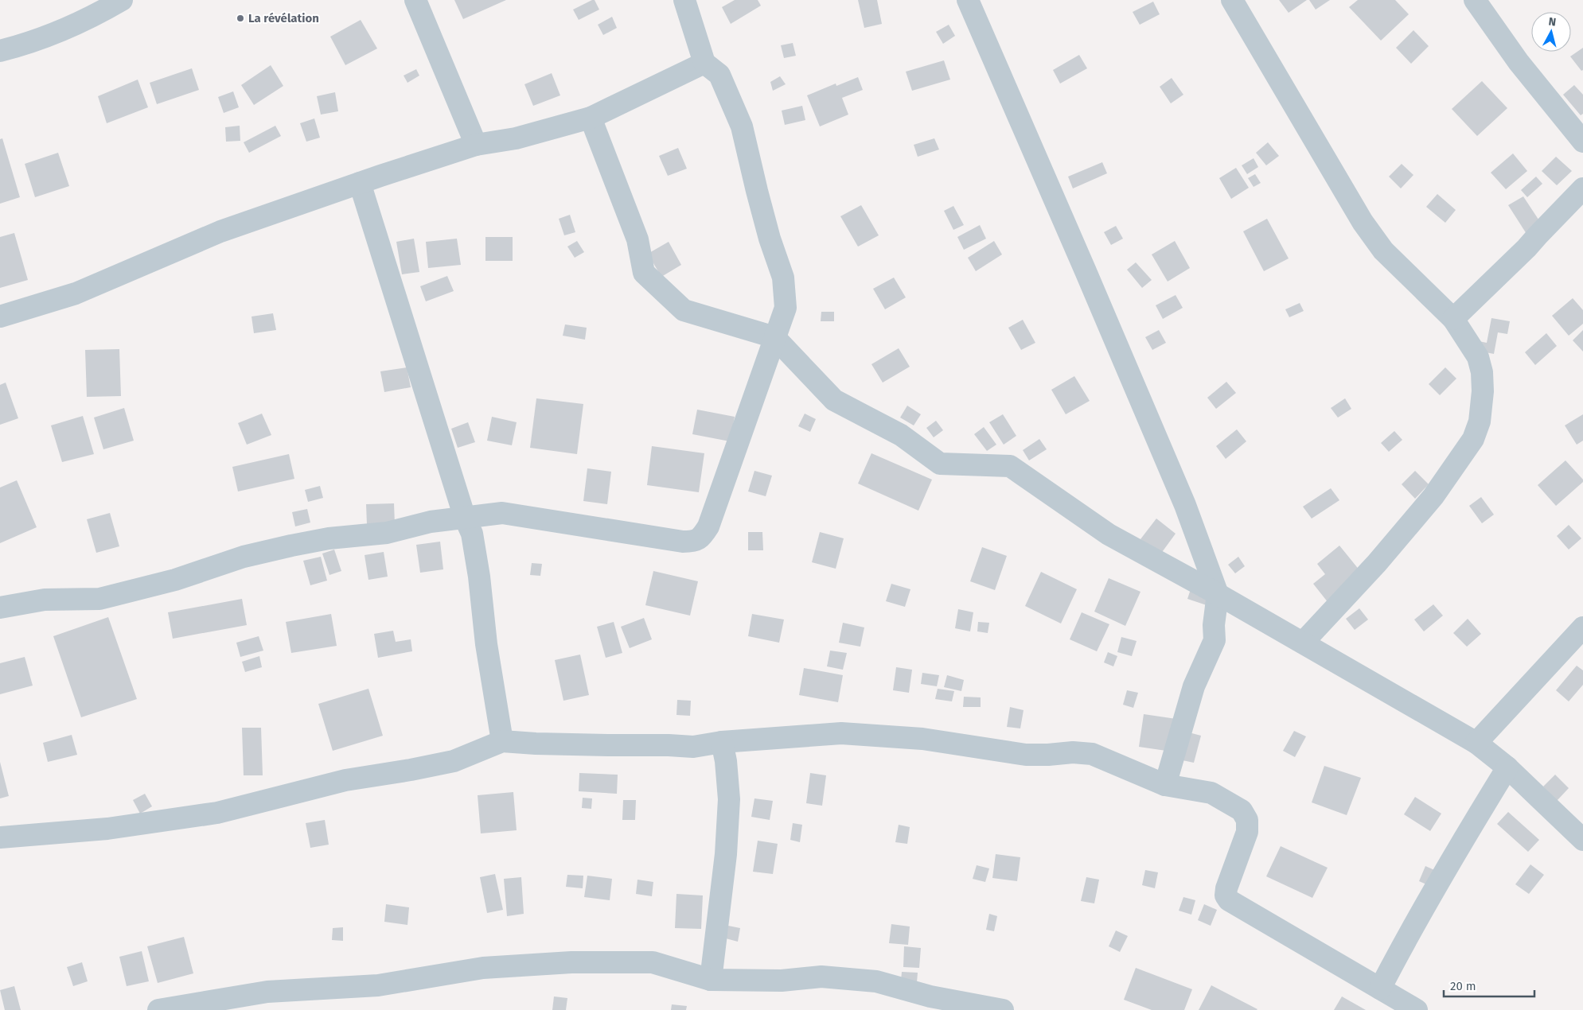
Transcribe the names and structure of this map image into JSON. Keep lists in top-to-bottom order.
{
  "places": ["La révélation"],
  "scale_bar": "20 m",
  "north": "top"
}
